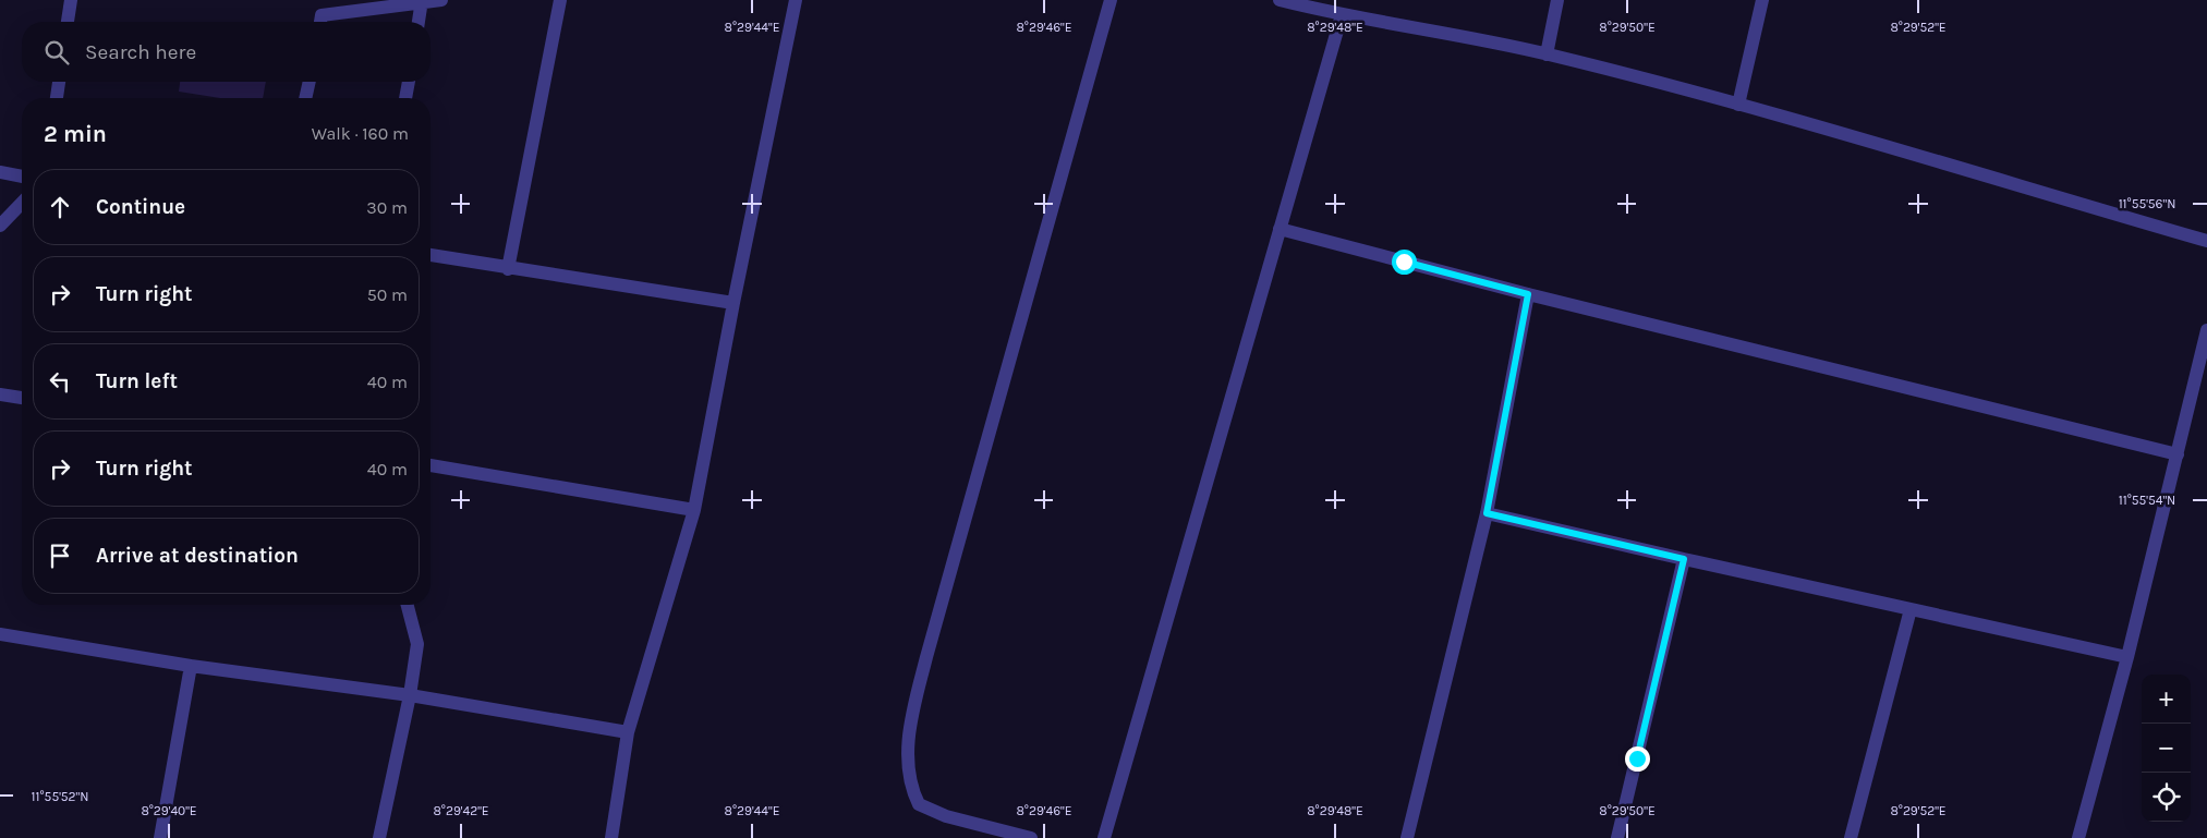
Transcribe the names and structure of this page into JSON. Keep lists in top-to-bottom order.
{
  "page": {
    "search": "Search here",
    "heading": ["2 min", "Walk · 160 m"],
    "list": [
      ["Continue", "30 m"],
      ["Turn right", "50 m"],
      ["Turn left", "40 m"],
      ["Turn right", "40 m"],
      "Arrive at destination"
    ],
    "map_buttons": ["+", "−"]
  },
  "coordinates": [
    "8°29'44\"E",
    "8°29'46\"E",
    "8°29'48\"E",
    "8°29'50\"E",
    "8°29'52\"E",
    "11°55'56\"N",
    "11°55'54\"N",
    "11°55'52\"N",
    "8°29'40\"E",
    "8°29'42\"E"
  ]
}
